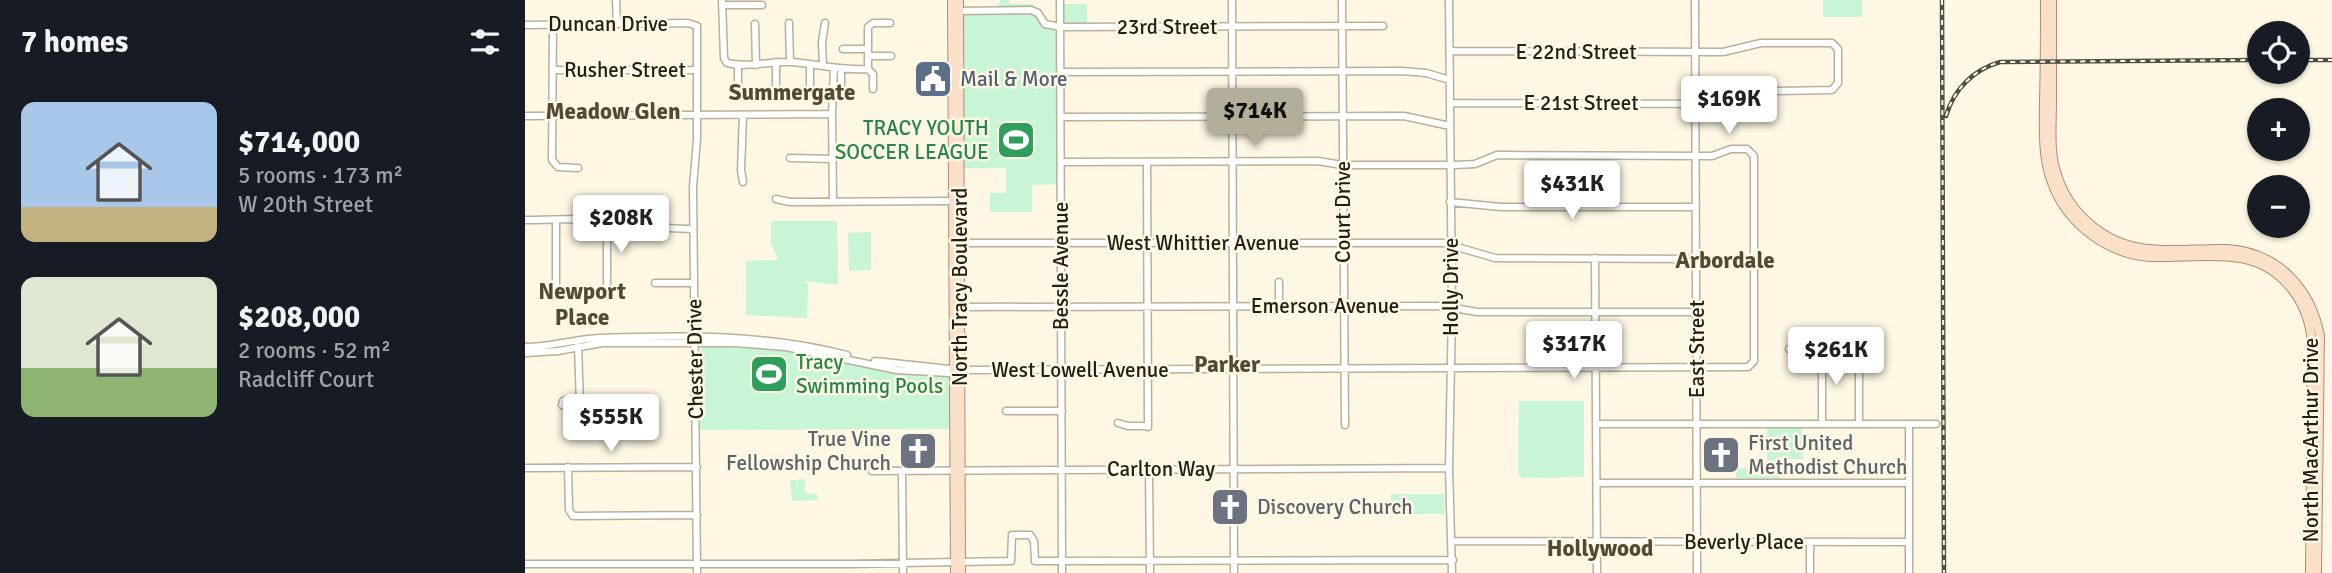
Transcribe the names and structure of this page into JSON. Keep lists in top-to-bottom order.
{
  "streets": {
    "main road": ["North Tracy Boulevard", "North MacArthur Drive"],
    "street": [
      "Duncan Drive",
      "23rd Street",
      "E 22nd Street",
      "Rusher Street",
      "E 21st Street",
      "Court Drive",
      "West Whittier Avenue",
      "Bessle Avenue",
      "Holly Drive",
      "Emerson Avenue",
      "East Street",
      "Chester Drive",
      "West Lowell Avenue",
      "Carlton Way",
      "Beverly Place"
    ]
  },
  "crossings": [
    ["Duncan Drive", "Chester Drive"],
    ["23rd Street", "Court Drive"],
    ["23rd Street", "Bessle Avenue"],
    ["23rd Street", "North Tracy Boulevard"],
    ["E 22nd Street", "E 21st Street"],
    ["E 22nd Street", "Holly Drive"],
    ["E 22nd Street", "East Street"],
    ["Rusher Street", "Chester Drive"],
    ["E 21st Street", "Holly Drive"],
    ["E 21st Street", "East Street"],
    ["Court Drive", "West Whittier Avenue"],
    ["Court Drive", "Emerson Avenue"],
    ["Court Drive", "West Lowell Avenue"],
    ["West Whittier Avenue", "Bessle Avenue"],
    ["West Whittier Avenue", "North Tracy Boulevard"],
    ["West Whittier Avenue", "Holly Drive"],
    ["West Whittier Avenue", "East Street"],
    ["Bessle Avenue", "Emerson Avenue"],
    ["Bessle Avenue", "West Lowell Avenue"],
    ["Bessle Avenue", "Carlton Way"],
    ["North Tracy Boulevard", "Emerson Avenue"],
    ["North Tracy Boulevard", "West Lowell Avenue"],
    ["North Tracy Boulevard", "Carlton Way"],
    ["Holly Drive", "Emerson Avenue"],
    ["Holly Drive", "West Lowell Avenue"],
    ["Holly Drive", "Carlton Way"],
    ["Holly Drive", "Beverly Place"],
    ["Emerson Avenue", "East Street"],
    ["East Street", "West Lowell Avenue"],
    ["East Street", "Beverly Place"],
    ["Chester Drive", "West Lowell Avenue"]
  ],
  "districts": [
    "Summergate",
    "Meadow Glen",
    "Arbordale",
    "Newport Place",
    "Parker",
    "Hollywood"
  ],
  "places": {
    "public building": ["Mail & More"],
    "sports": ["TRACY YOUTH SOCCER LEAGUE", "Tracy Swimming Pools"],
    "church": ["True Vine Fellowship Church", "First United Methodist Church", "Discovery Church"]
  },
  "page": {
    "heading": "7 homes",
    "map_buttons": ["+", "−"],
    "price": [
      "$169K",
      "$714K",
      "$431K",
      "$208K",
      "$317K",
      "$261K",
      "$555K"
    ],
    "list": [
      {
        "name": "$714,000",
        "note": "5 rooms · 173 m² · W 20th Street"
      },
      {
        "name": "$208,000",
        "note": "2 rooms · 52 m² · Radcliff Court"
      }
    ]
  }
}
